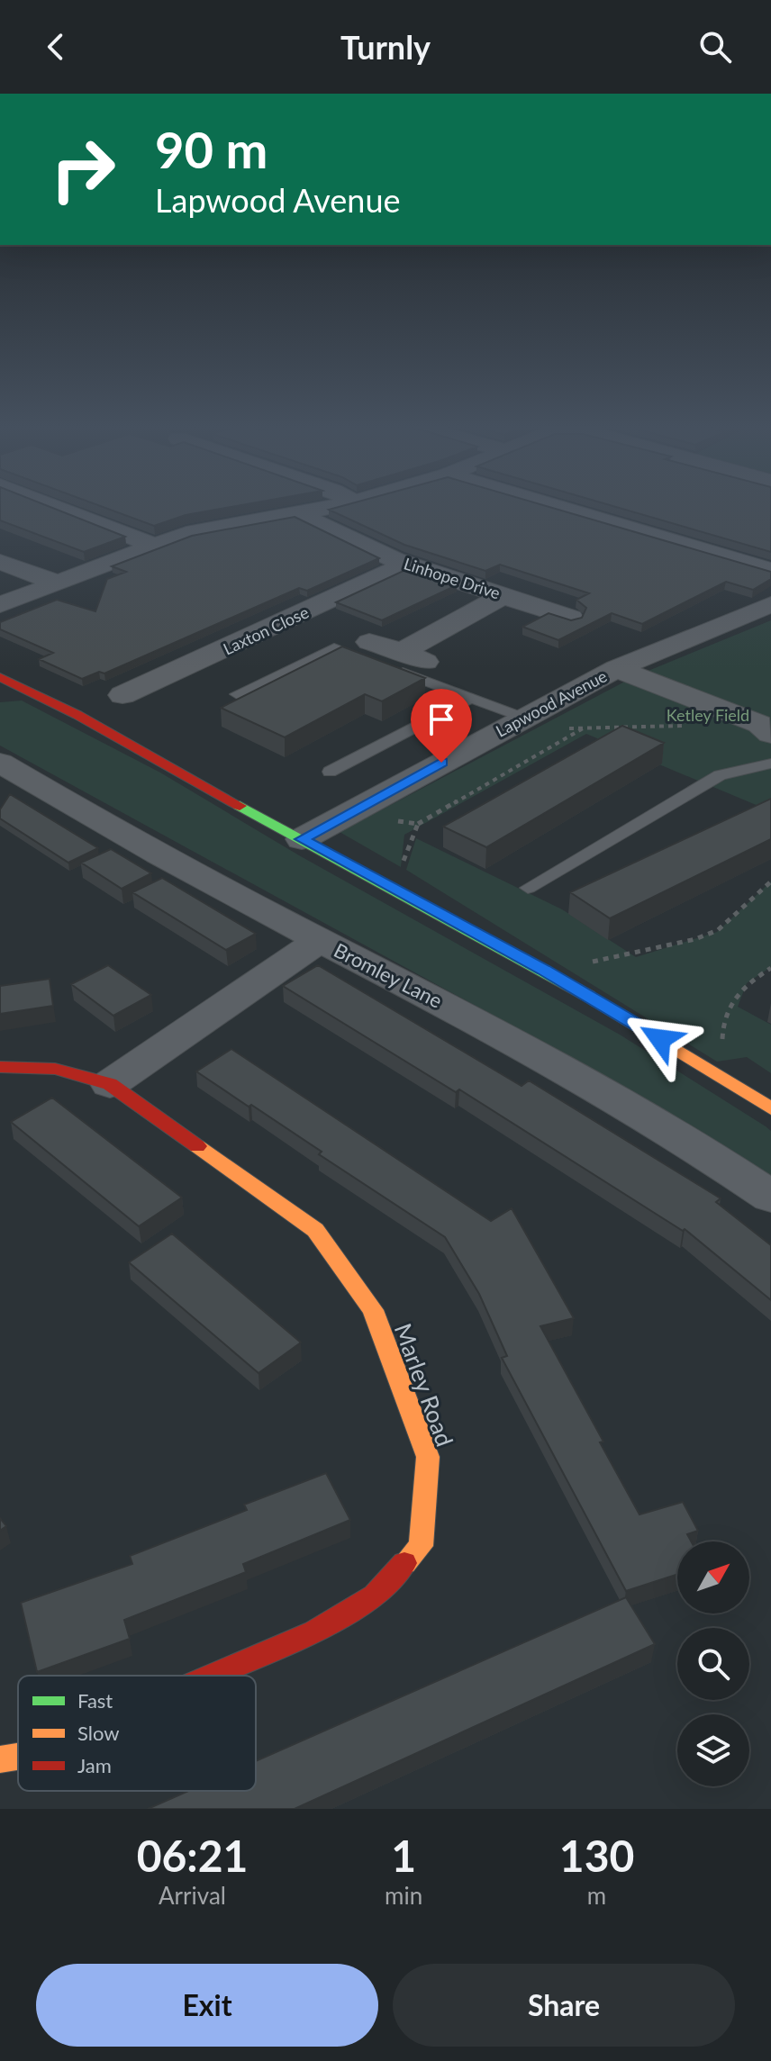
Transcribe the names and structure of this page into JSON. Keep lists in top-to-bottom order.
{
  "streets": {
    "street": [
      "Linhope Drive",
      "Laxton Close",
      "Lapwood Avenue",
      "Bromley Lane",
      "Marley Road"
    ]
  },
  "crossings": [
    ["Linhope Drive", "Laxton Close"]
  ],
  "parks": ["Ketley Field"],
  "legend": ["Fast", "Slow", "Jam"],
  "north": "top right",
  "page": {
    "header": "Turnly",
    "turn": ["90 m", "Lapwood Avenue"],
    "eta": [
      "06:21",
      "Arrival",
      "1",
      "min",
      "130",
      "m"
    ],
    "buttons": ["Exit", "Share"]
  }
}
